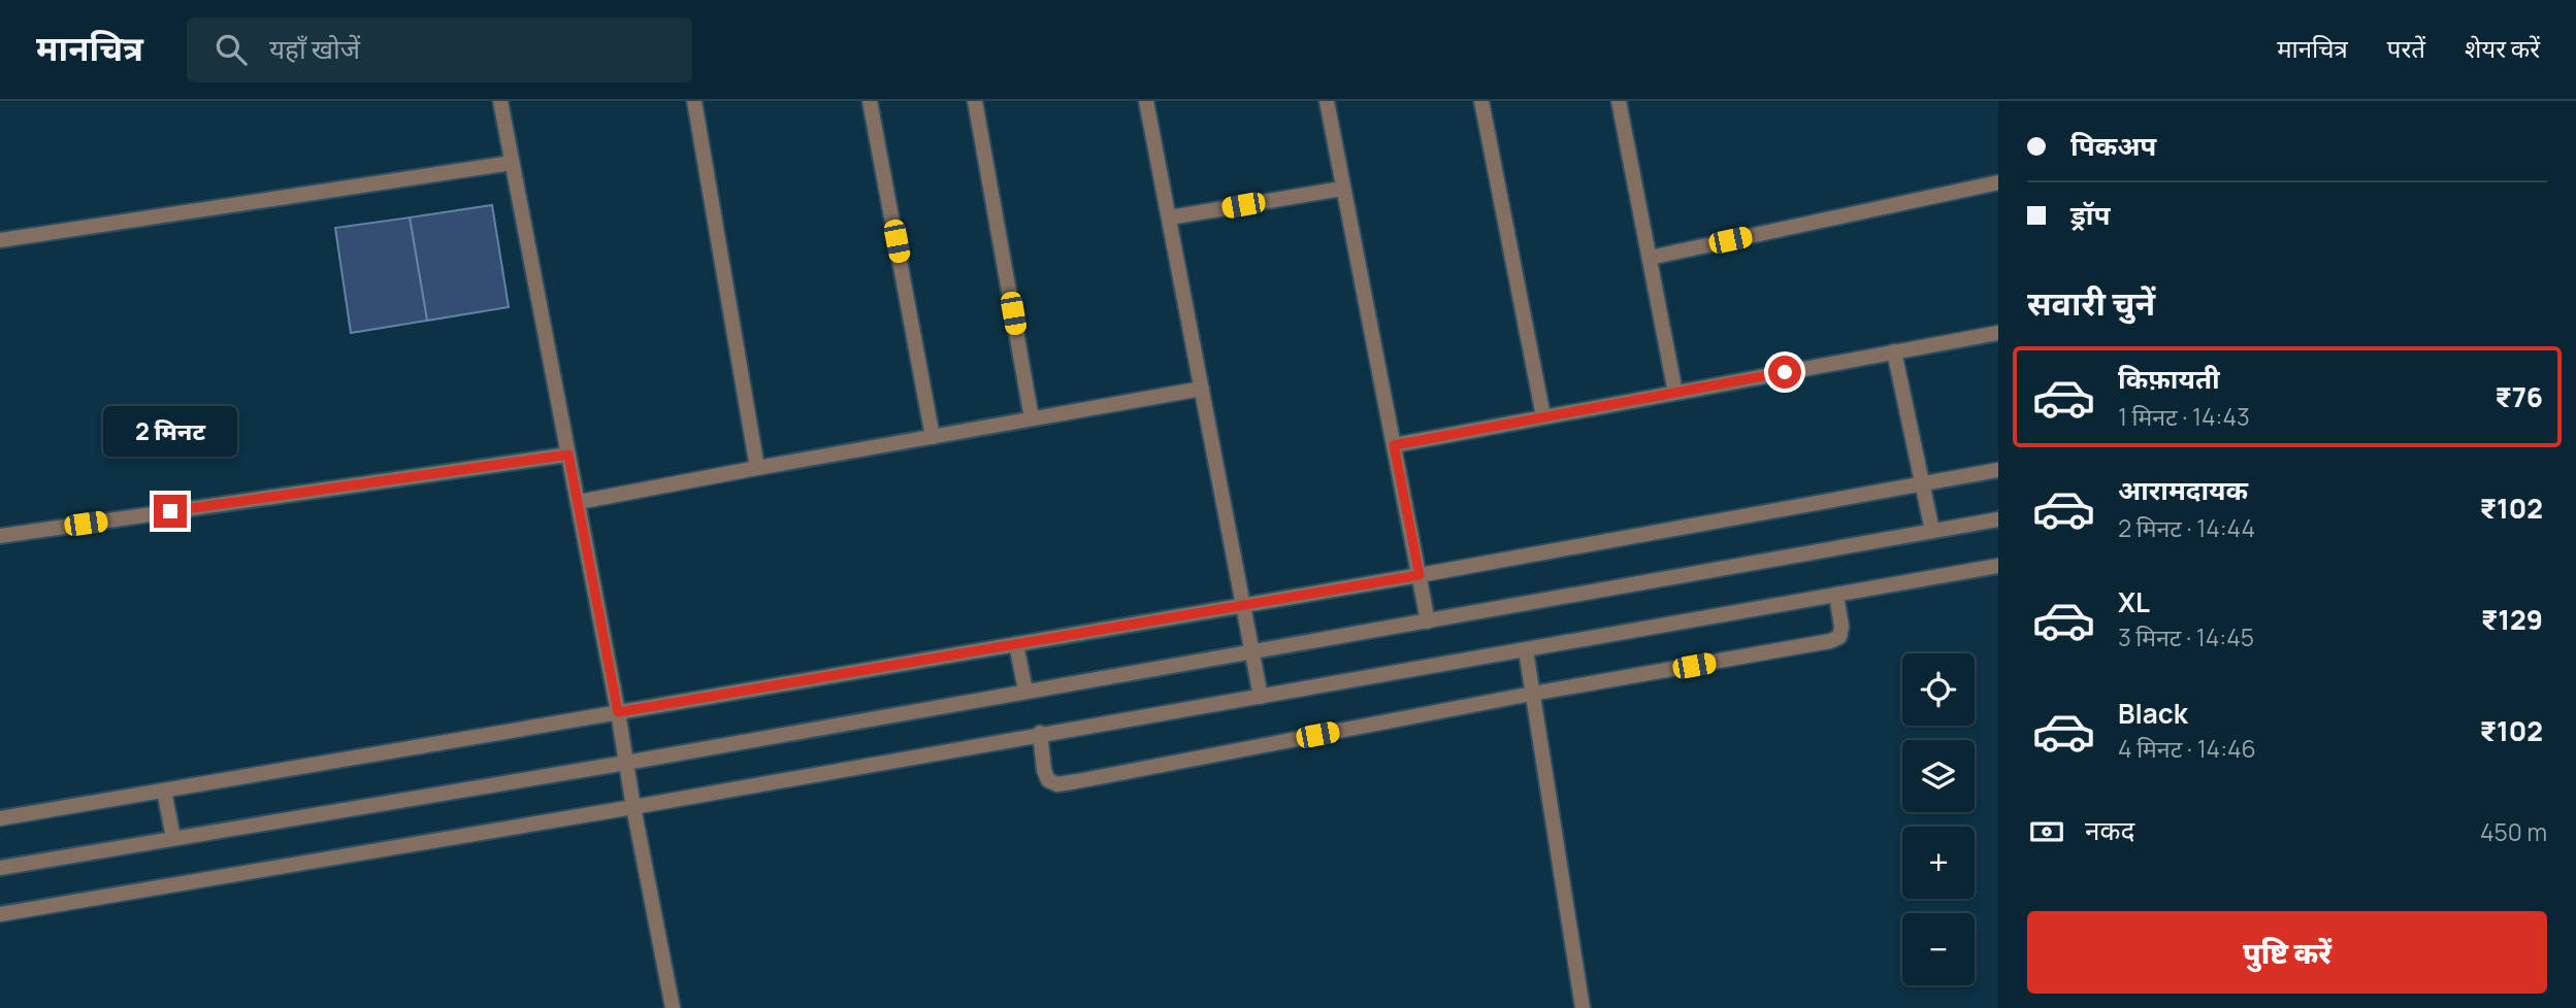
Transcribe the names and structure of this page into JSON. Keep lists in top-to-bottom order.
{
  "page": {
    "header": "मानचित्र",
    "search": "यहाँ खोजें",
    "nav": ["मानचित्र", "परतें", "शेयर करें"],
    "banner": ["पिकअप", "ड्रॉप"],
    "heading": "सवारी चुनें",
    "list": [
      {
        "name": "किफ़ायती",
        "note": "1 मिनट · 14:43",
        "value": "₹76"
      },
      {
        "name": "आरामदायक",
        "note": "2 मिनट · 14:44",
        "value": "₹102"
      },
      {
        "name": "XL",
        "note": "3 मिनट · 14:45",
        "value": "₹129"
      },
      {
        "name": "Black",
        "note": "4 मिनट · 14:46",
        "value": "₹102"
      }
    ],
    "bubble": "2 मिनट",
    "map_buttons": ["+", "−"],
    "pay": ["नकद", "450 m"],
    "buttons": "पुष्टि करें"
  }
}
